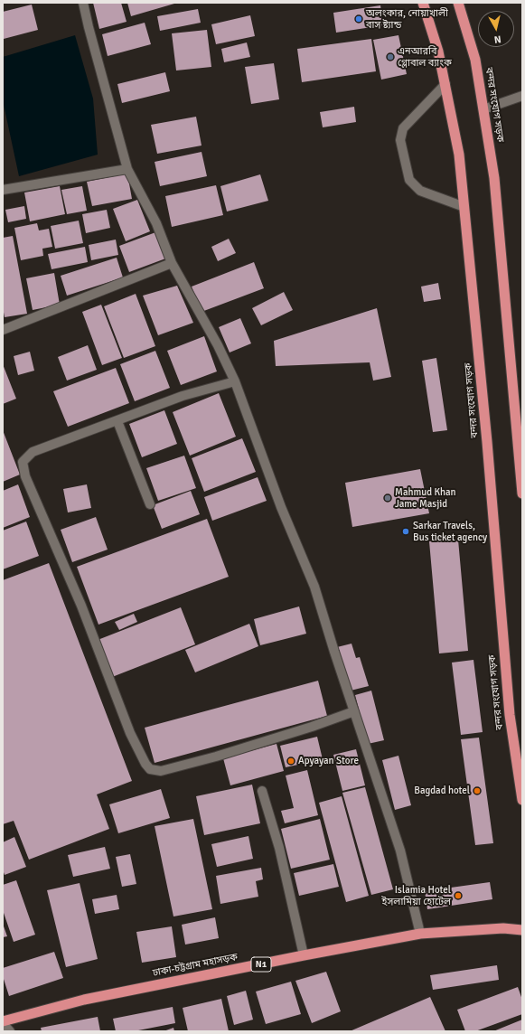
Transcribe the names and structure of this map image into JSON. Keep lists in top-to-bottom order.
{
  "streets": {
    "highway": ["বন্দর সংযোগ সড়ক", "N1", "ঢাকা-চট্টগ্রাম মহাসড়ক"]
  },
  "places": [
    "অলংকার, নোয়াখালী বাস ষ্ট্যান্ড",
    "এনআরবি গ্লোবাল ব্যাংক",
    "Mahmud Khan Jame Masjid",
    "Sarkar Travels, Bus ticket agency",
    "Apyayan Store",
    "Bagdad hotel",
    "Islamia Hotel ইসলামিয়া হোটেল"
  ],
  "north": "bottom"
}
